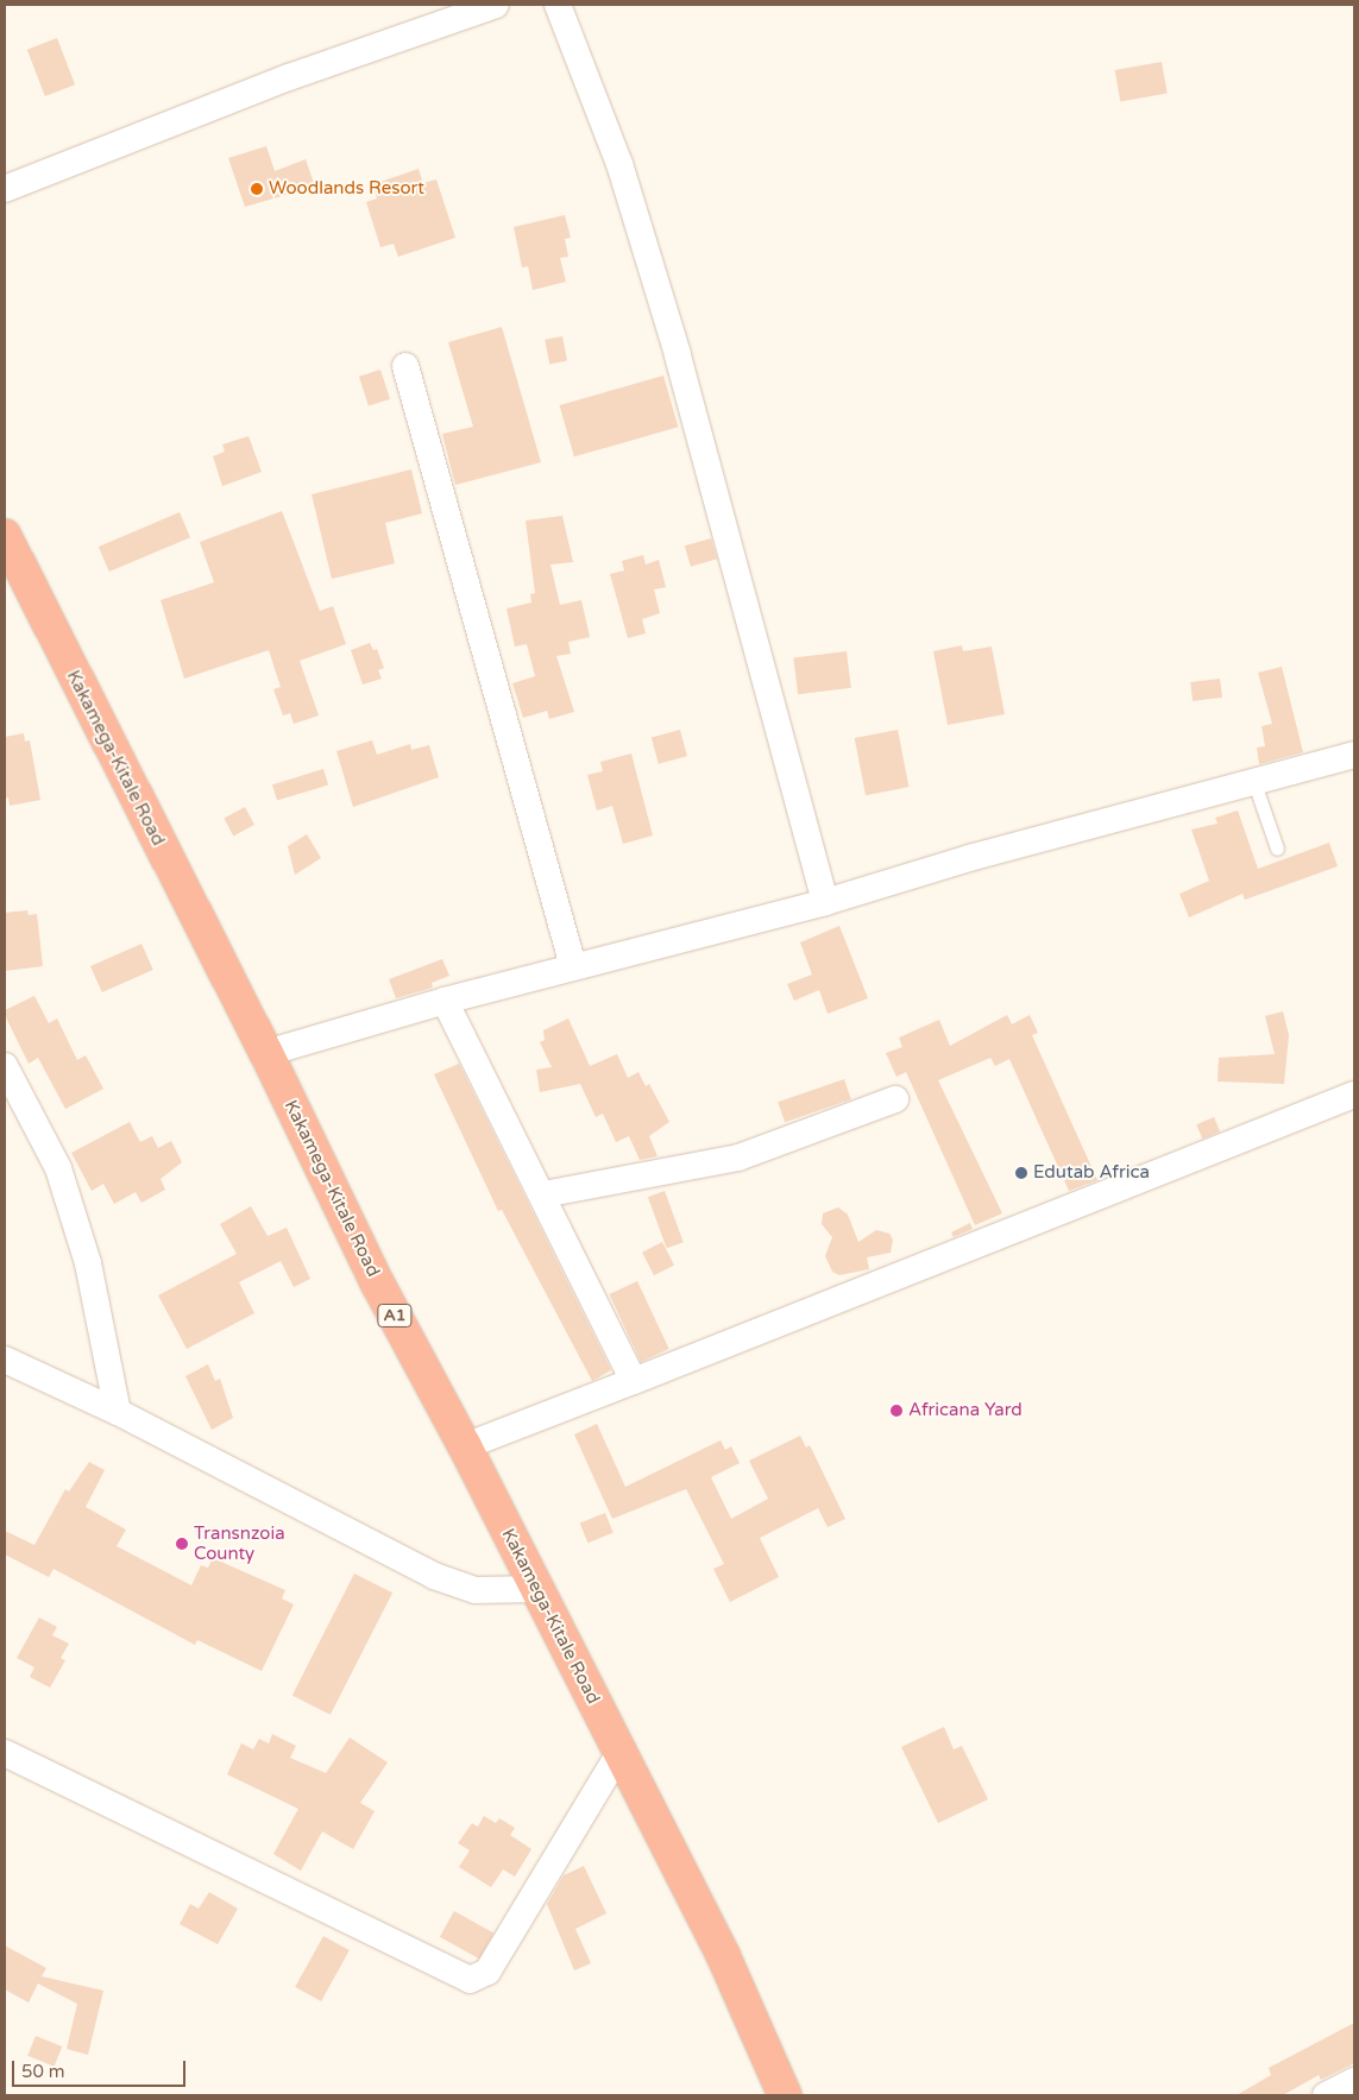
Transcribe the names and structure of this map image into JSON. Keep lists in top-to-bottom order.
{
  "streets": {
    "highway": ["Kakamega-Kitale Road", "A1"]
  },
  "places": [
    "Woodlands Resort",
    "Edutab Africa",
    "Africana Yard",
    "Transnzoia County"
  ],
  "scale_bar": "50 m"
}
